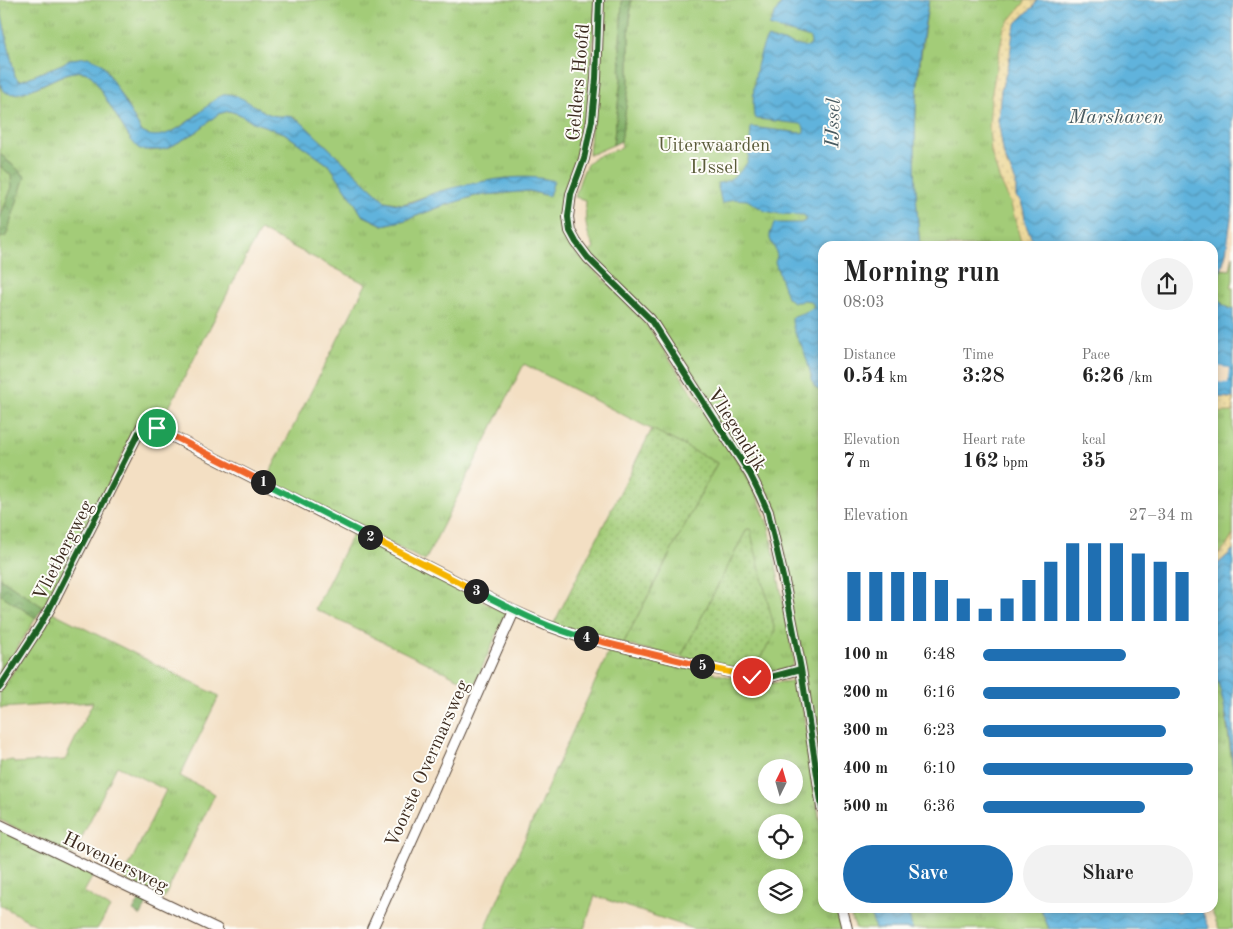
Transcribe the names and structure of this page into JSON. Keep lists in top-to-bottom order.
{
  "streets": {
    "street": [
      "Gelders Hoofd",
      "Vliegendijk",
      "Vlietbergweg",
      "Voorste Overmarsweg",
      "Hoveniersweg"
    ]
  },
  "crossings": [
    ["Gelders Hoofd", "Vliegendijk"],
    ["Vlietbergweg", "Voorste Overmarsweg"]
  ],
  "water": ["Marshaven", "IJssel"],
  "parks": ["Uiterwaarden IJssel"],
  "north": "top",
  "page": {
    "heading": ["Morning run", "08:03"],
    "stats": [
      ["Distance", "0.54 km"],
      ["Time", "3:28"],
      ["Pace", "6:26 /km"],
      ["Elevation", "7 m"],
      ["Heart rate", "162 bpm"],
      ["kcal", "35"]
    ],
    "pins": [
      "1",
      "2",
      "3",
      "4",
      "5"
    ],
    "chart": ["Elevation", "27–34 m"],
    "list": [
      {
        "name": "100 m",
        "note": "6:48"
      },
      {
        "name": "200 m",
        "note": "6:16"
      },
      {
        "name": "300 m",
        "note": "6:23"
      },
      {
        "name": "400 m",
        "note": "6:10"
      },
      {
        "name": "500 m",
        "note": "6:36"
      }
    ],
    "buttons": ["Save", "Share"]
  }
}
